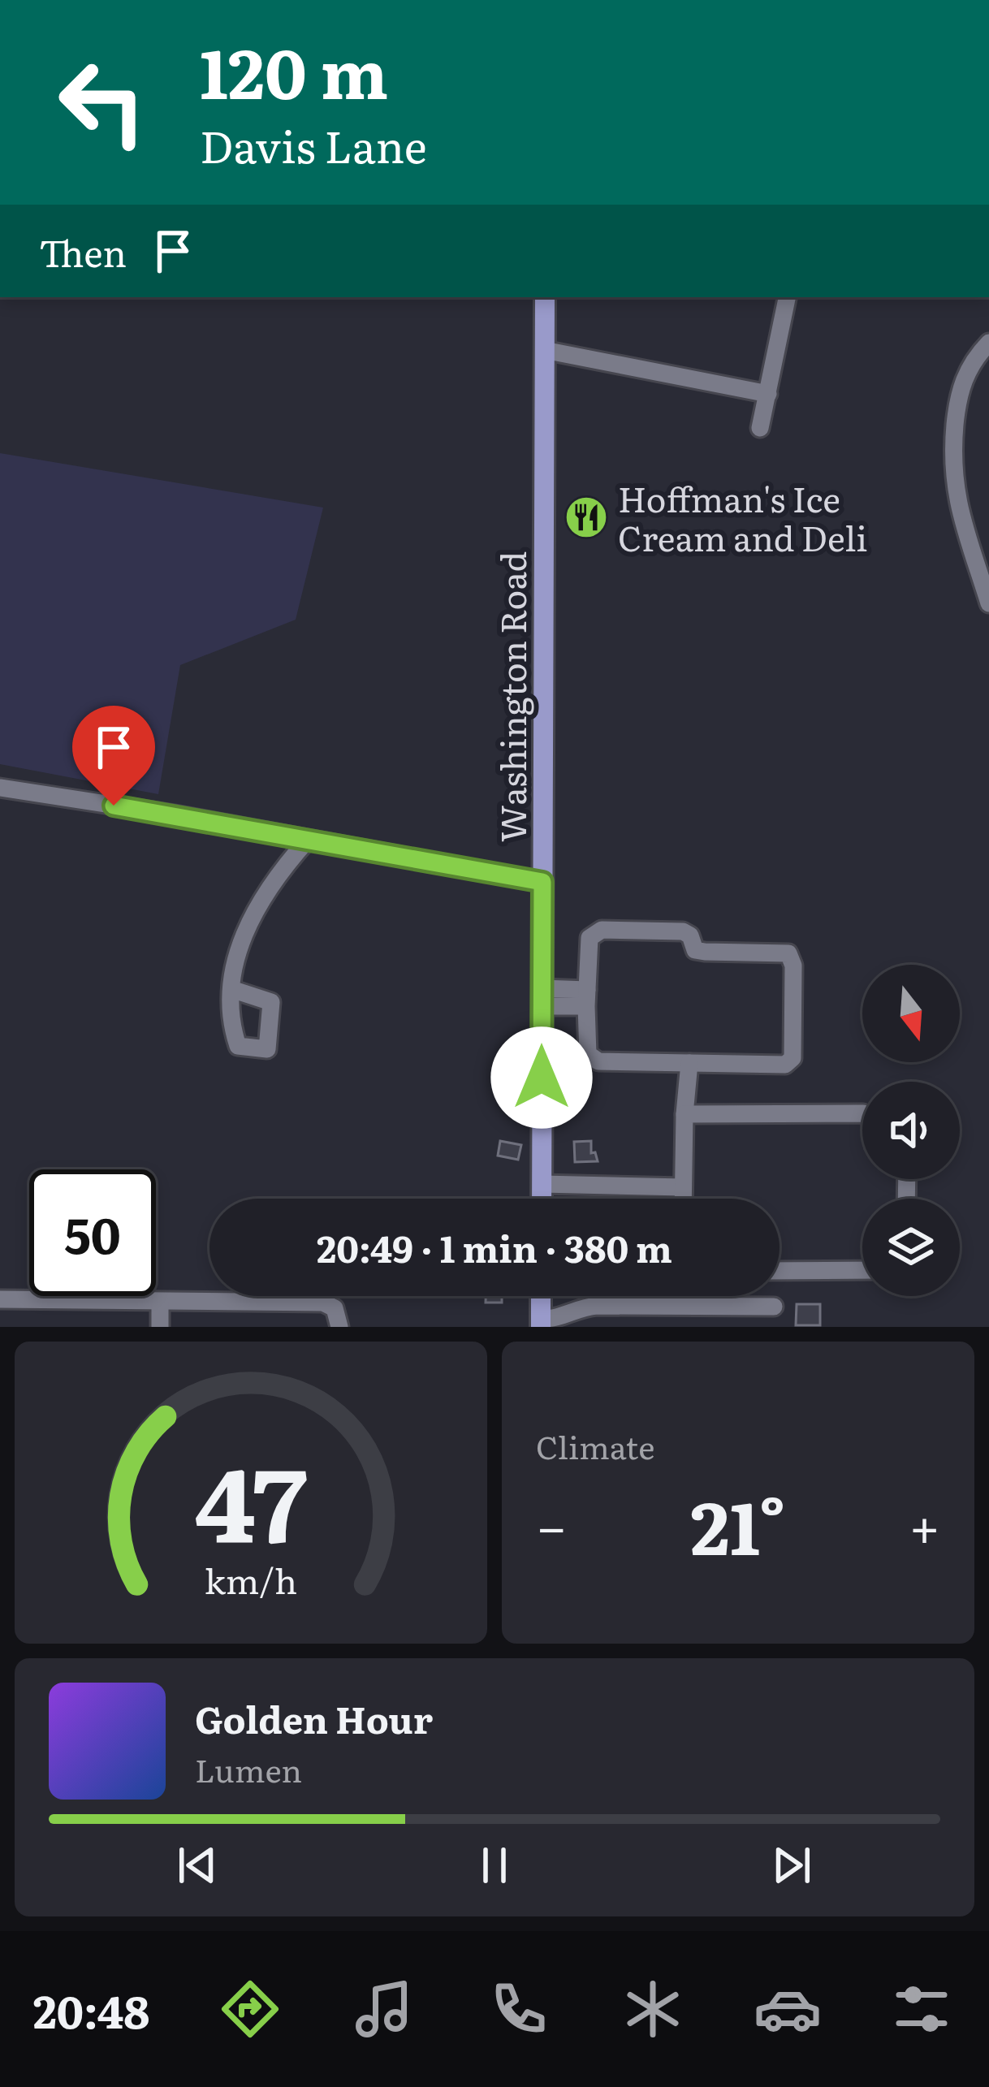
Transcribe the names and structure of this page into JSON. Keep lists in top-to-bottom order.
{
  "streets": {
    "main road": ["Washington Road"]
  },
  "places": {
    "restaurant": ["Hoffman's Ice Cream and Deli"]
  },
  "north": "bottom",
  "page": {
    "turn": ["120 m", "Davis Lane"],
    "then": "Then",
    "limit": "50",
    "trip": "20:49 · 1 min · 380 m",
    "tile": "Climate",
    "heat": ["−", "21°", "+"],
    "song": ["Golden Hour", "Lumen"],
    "tabs": "20:48",
    "gauge": ["47", "km/h"]
  }
}
